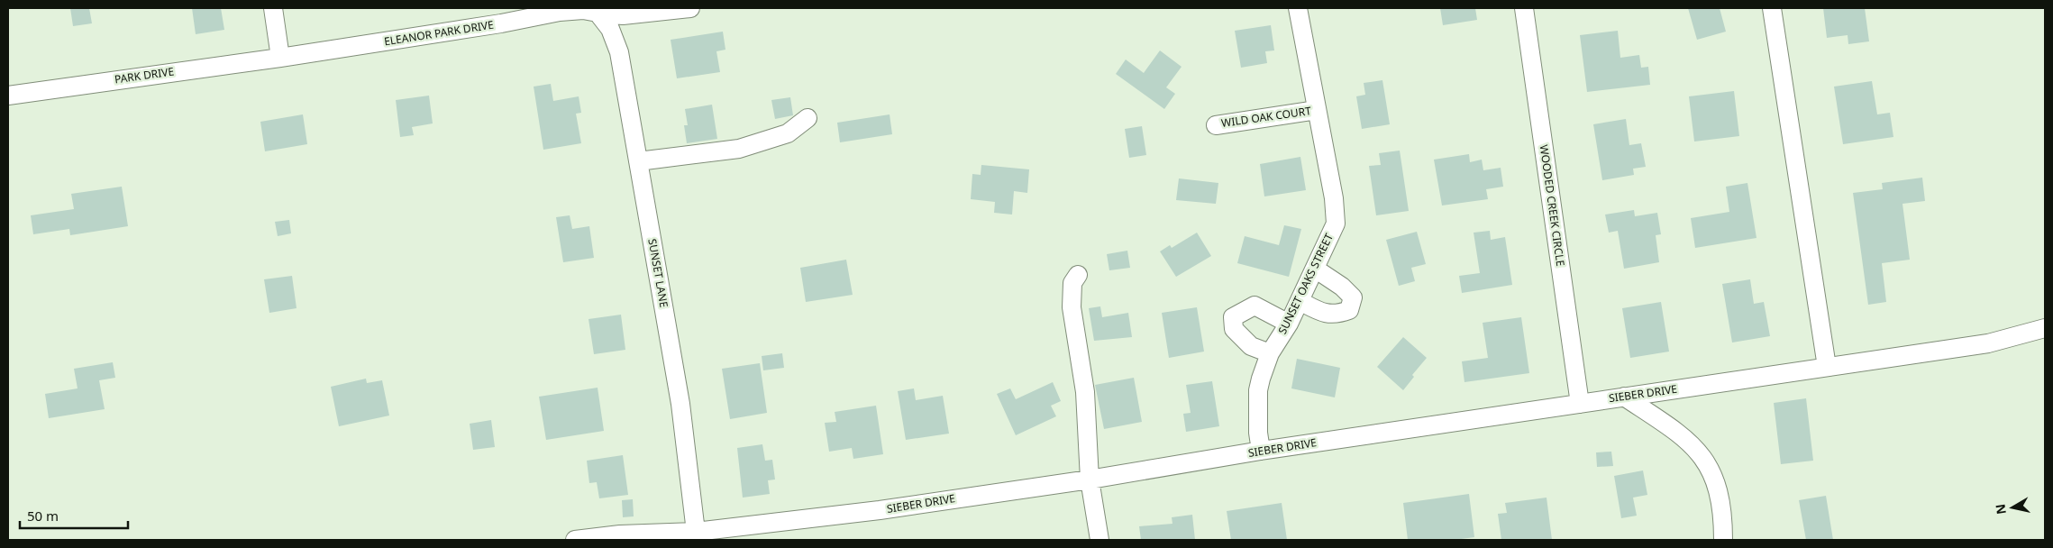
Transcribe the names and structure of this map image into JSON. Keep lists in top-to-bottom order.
{
  "streets": {
    "street": [
      "ELEANOR PARK DRIVE",
      "PARK DRIVE",
      "WILD OAK COURT",
      "WOODED CREEK CIRCLE",
      "SUNSET LANE",
      "SUNSET OAKS STREET",
      "SIEBER DRIVE"
    ]
  },
  "crossings": [
    ["ELEANOR PARK DRIVE", "PARK DRIVE"],
    ["ELEANOR PARK DRIVE", "SUNSET LANE"],
    ["WILD OAK COURT", "SUNSET OAKS STREET"],
    ["WOODED CREEK CIRCLE", "SIEBER DRIVE"],
    ["SUNSET LANE", "SIEBER DRIVE"],
    ["SUNSET OAKS STREET", "SIEBER DRIVE"]
  ],
  "scale_bar": "50 m",
  "north": "left"
}
